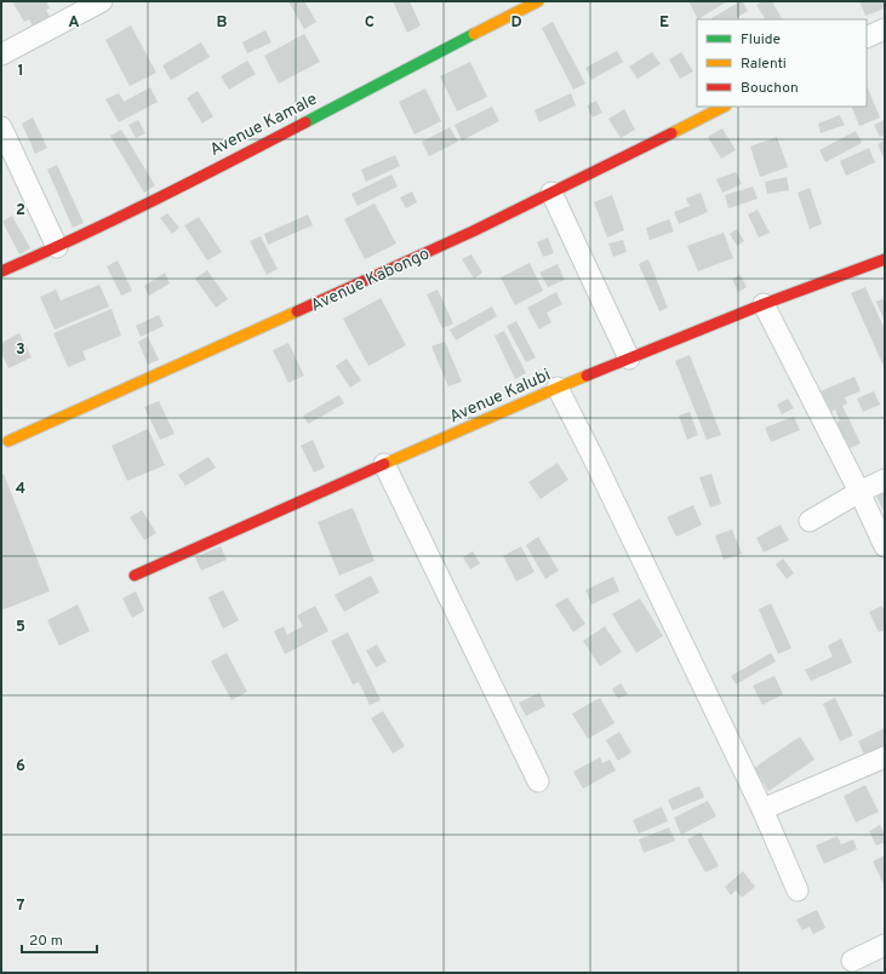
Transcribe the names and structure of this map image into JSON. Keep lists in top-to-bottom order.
{
  "streets": {
    "street": ["Avenue Kamale", "Avenue Kabongo", "Avenue Kalubi"]
  },
  "legend": ["Fluide", "Ralenti", "Bouchon"],
  "scale_bar": "20 m",
  "grid": {
    "columns": [
      "A",
      "B",
      "C",
      "D",
      "E"
    ],
    "rows": [
      "1",
      "2",
      "3",
      "4",
      "5",
      "6",
      "7"
    ]
  }
}
